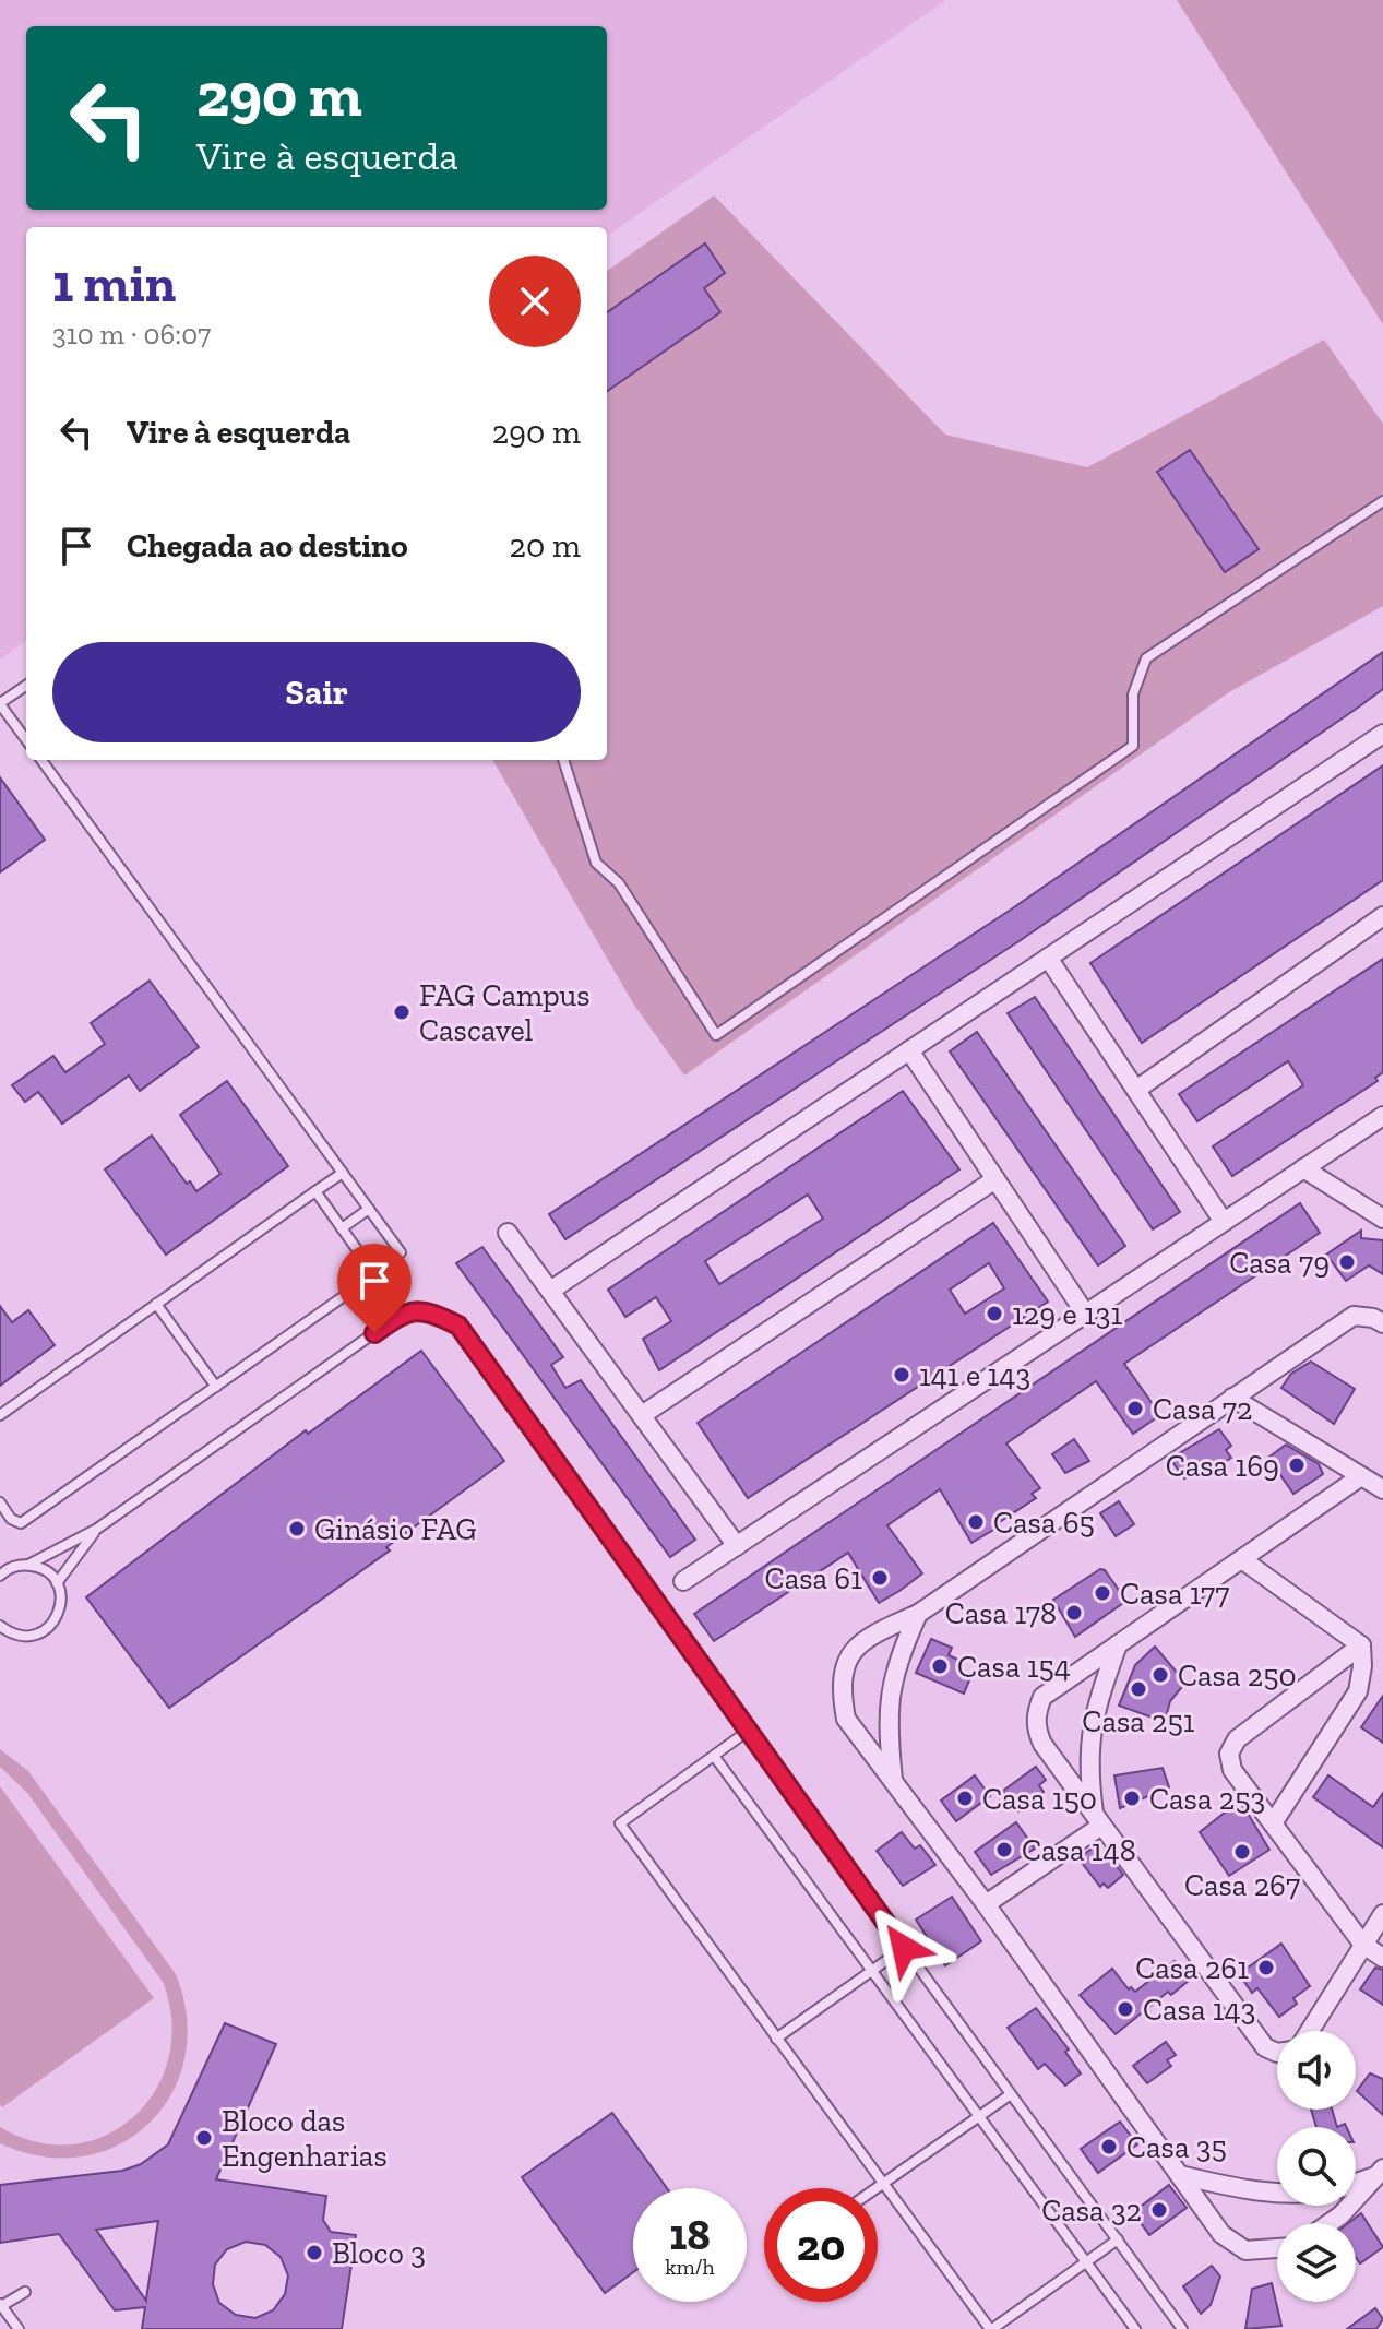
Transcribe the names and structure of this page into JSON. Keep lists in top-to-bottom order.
{
  "places": [
    "FAG Campus Cascavel",
    "Casa 79",
    "129 e 131",
    "141 e 143",
    "Casa 72",
    "Casa 169",
    "Casa 65",
    "Ginásio FAG",
    "Casa 61",
    "Casa 177",
    "Casa 178",
    "Casa 154",
    "Casa 250",
    "Casa 251",
    "Casa 150",
    "Casa 253",
    "Casa 148",
    "Casa 267",
    "Casa 261",
    "Casa 143",
    "Bloco das Engenharias",
    "Casa 35",
    "Casa 32",
    "Bloco 3"
  ],
  "page": {
    "turn": ["290 m", "Vire à esquerda"],
    "heading": ["1 min", "310 m · 06:07"],
    "list": [
      {
        "name": "Vire à esquerda",
        "value": "290 m"
      },
      {
        "name": "Chegada ao destino",
        "value": "20 m"
      }
    ],
    "buttons": "Sair",
    "speed": "18 km/h",
    "limit": "20"
  }
}
